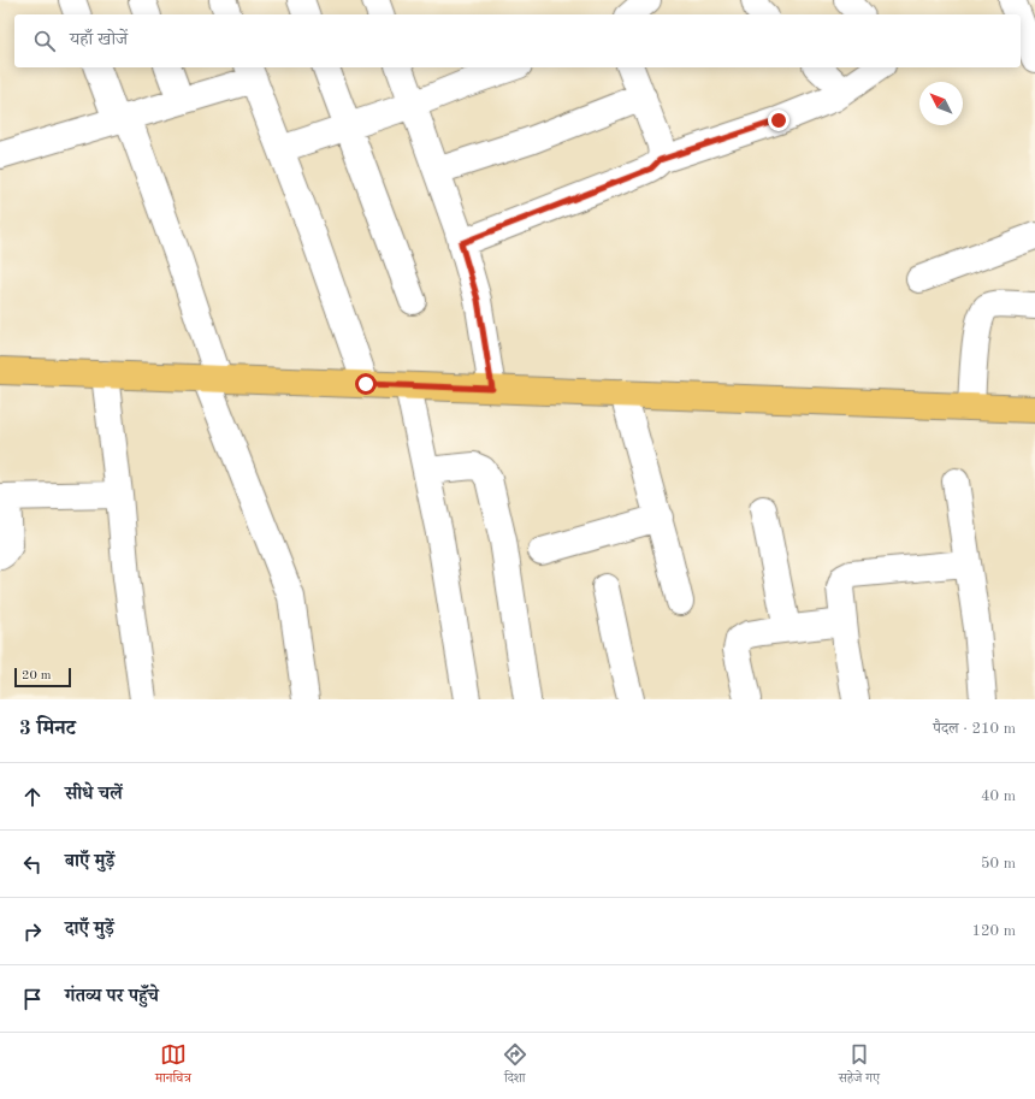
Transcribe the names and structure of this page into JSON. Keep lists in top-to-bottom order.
{
  "scale_bar": "20 m",
  "north": "top left",
  "page": {
    "search": "यहाँ खोजें",
    "scale": "20 m",
    "heading": ["3 मिनट", "पैदल · 210 m"],
    "list": [
      ["सीधे चलें", "40 m"],
      ["बाएँ मुड़ें", "50 m"],
      ["दाएँ मुड़ें", "120 m"],
      "गंतव्य पर पहुँचे"
    ],
    "nav": ["मानचित्र", "दिशा", "सहेजे गए"]
  }
}
